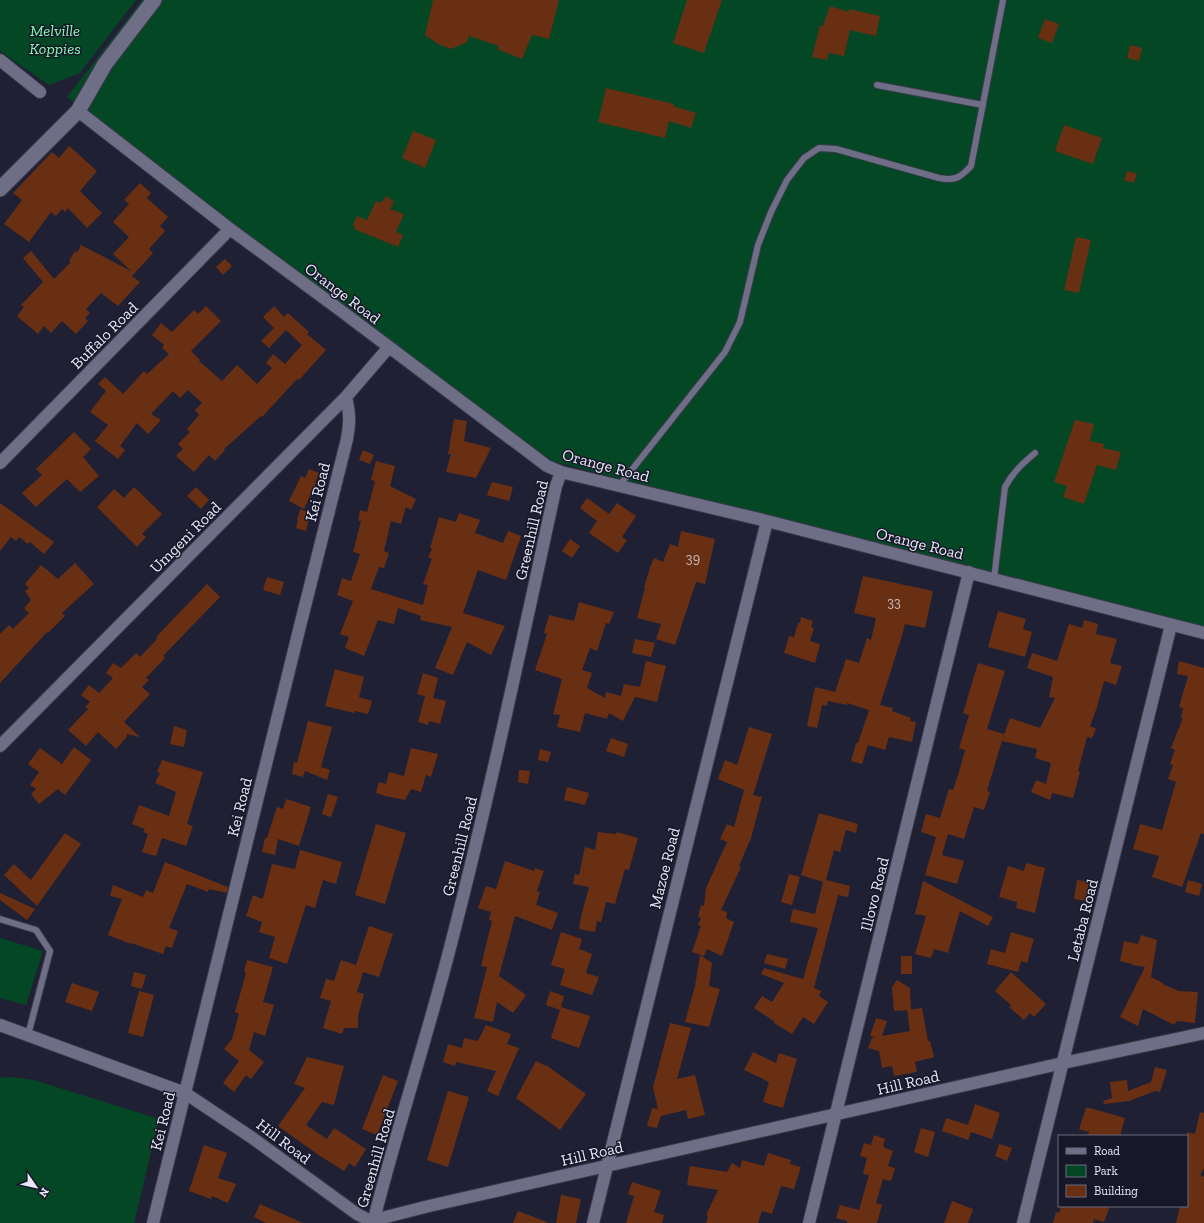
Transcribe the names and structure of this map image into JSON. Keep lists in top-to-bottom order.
{
  "streets": {
    "street": [
      "Orange Road",
      "Buffalo Road",
      "Kei Road",
      "Greenhill Road",
      "Umgeni Road",
      "Mazoe Road",
      "Illovo Road",
      "Letaba Road",
      "Hill Road"
    ]
  },
  "crossings": [
    ["Orange Road", "Buffalo Road"],
    ["Orange Road", "Greenhill Road"],
    ["Orange Road", "Umgeni Road"],
    ["Orange Road", "Mazoe Road"],
    ["Orange Road", "Illovo Road"],
    ["Orange Road", "Letaba Road"],
    ["Kei Road", "Umgeni Road"],
    ["Kei Road", "Hill Road"],
    ["Greenhill Road", "Hill Road"],
    ["Mazoe Road", "Hill Road"],
    ["Illovo Road", "Hill Road"],
    ["Letaba Road", "Hill Road"]
  ],
  "parks": ["Melville Koppies"],
  "house_numbers": ["39", "33"],
  "legend": ["Road", "Park", "Building"],
  "north": "bottom right"
}
